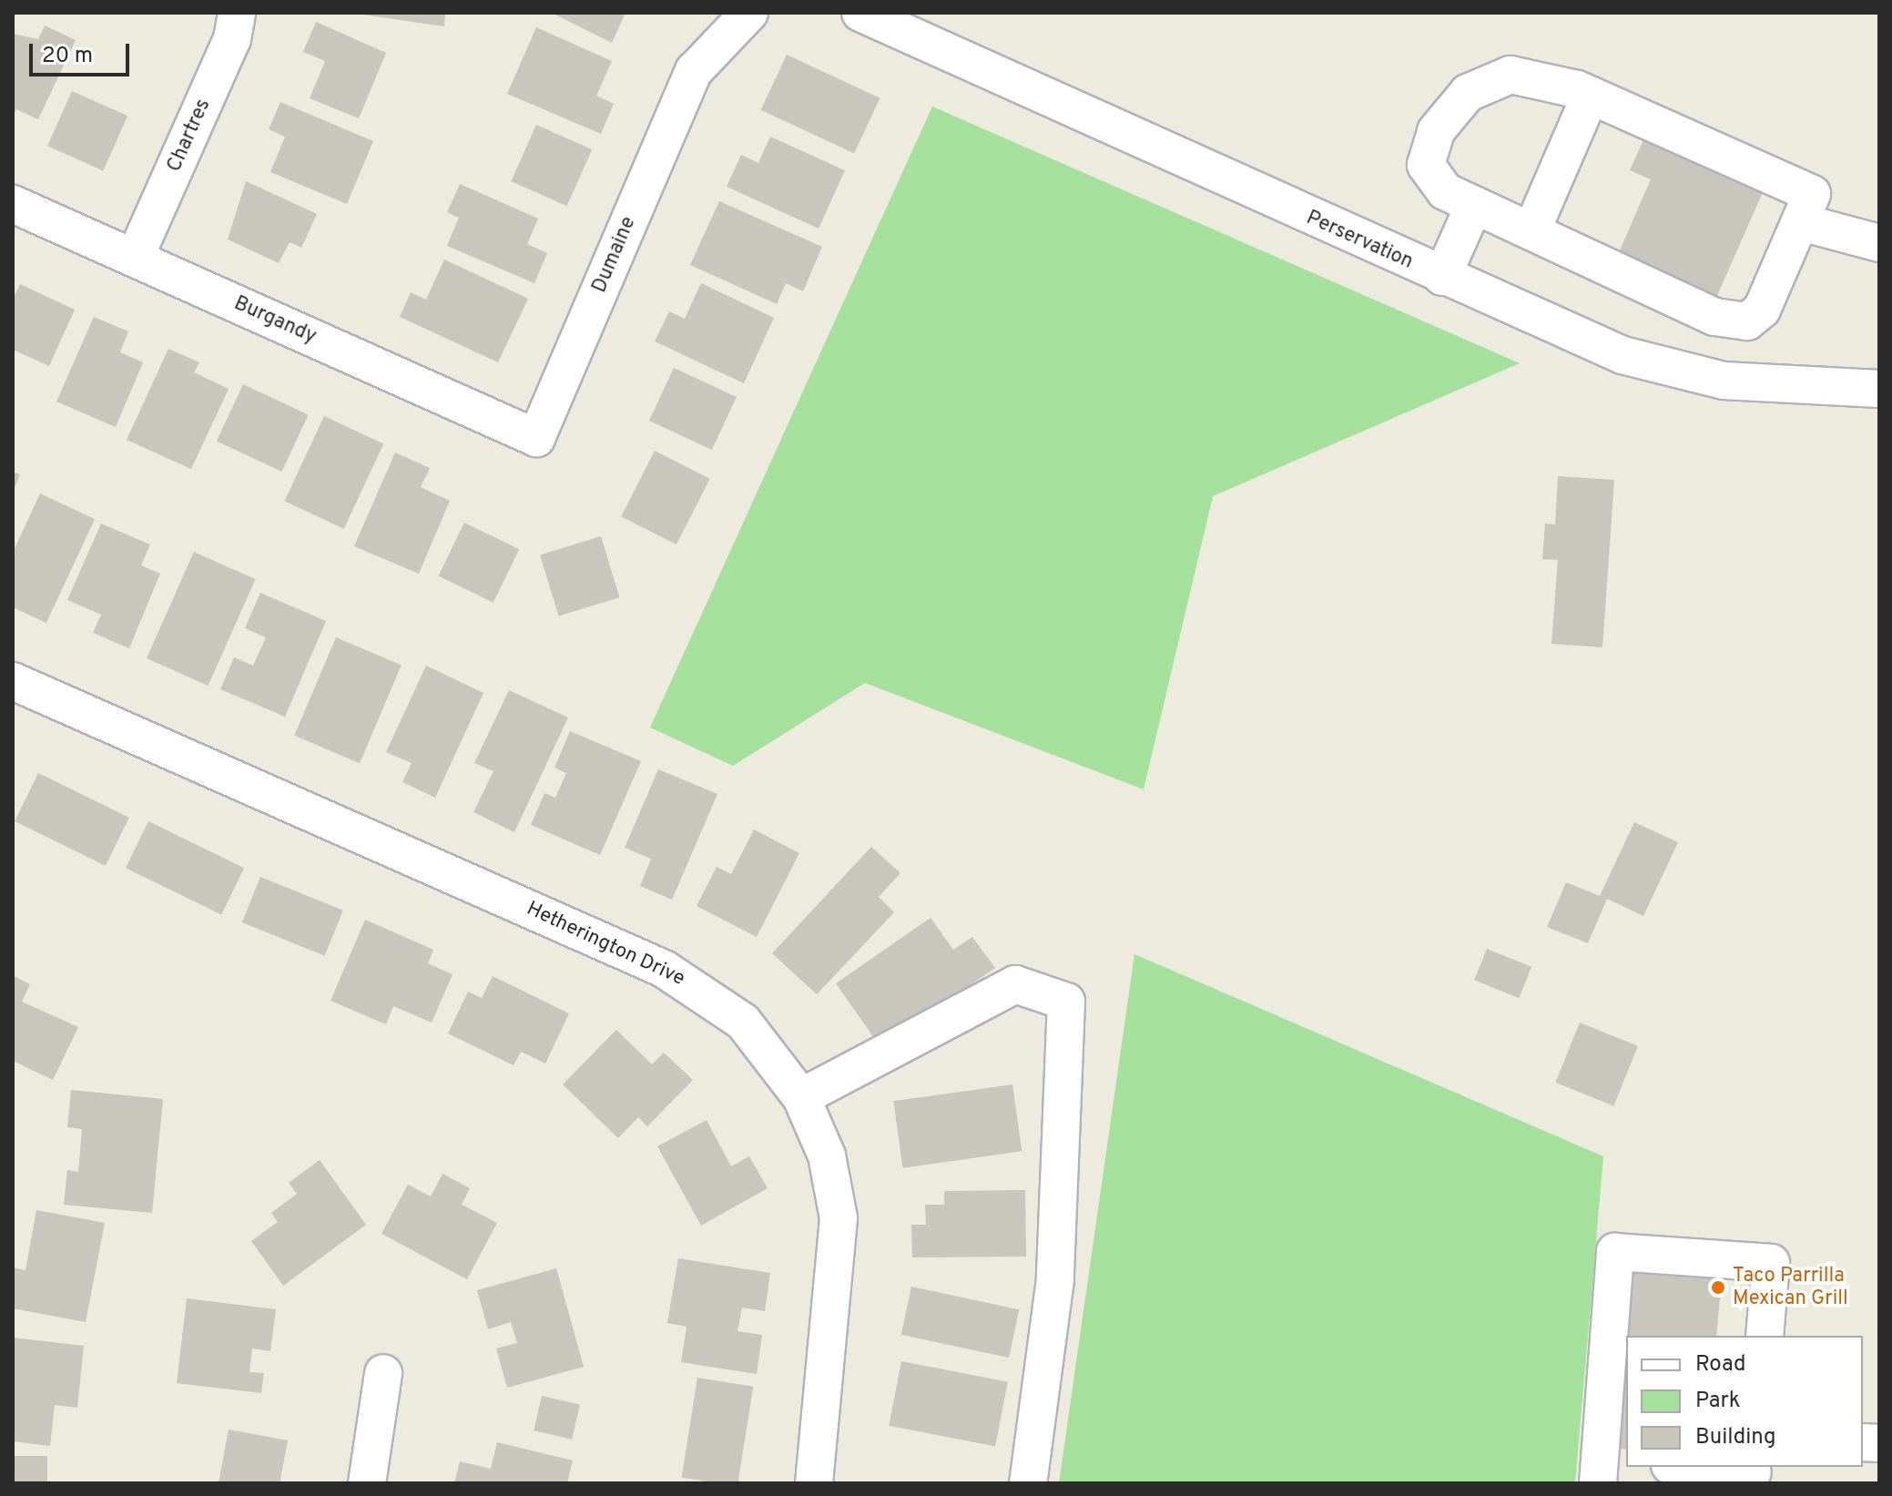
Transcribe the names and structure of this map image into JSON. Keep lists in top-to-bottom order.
{
  "streets": {
    "street": [
      "Chartres",
      "Perservation",
      "Dumaine",
      "Burgandy",
      "Hetherington Drive"
    ]
  },
  "crossings": [
    ["Chartres", "Burgandy"],
    ["Dumaine", "Burgandy"]
  ],
  "places": ["Taco Parrilla Mexican Grill"],
  "legend": ["Road", "Park", "Building"],
  "scale_bar": "20 m"
}
